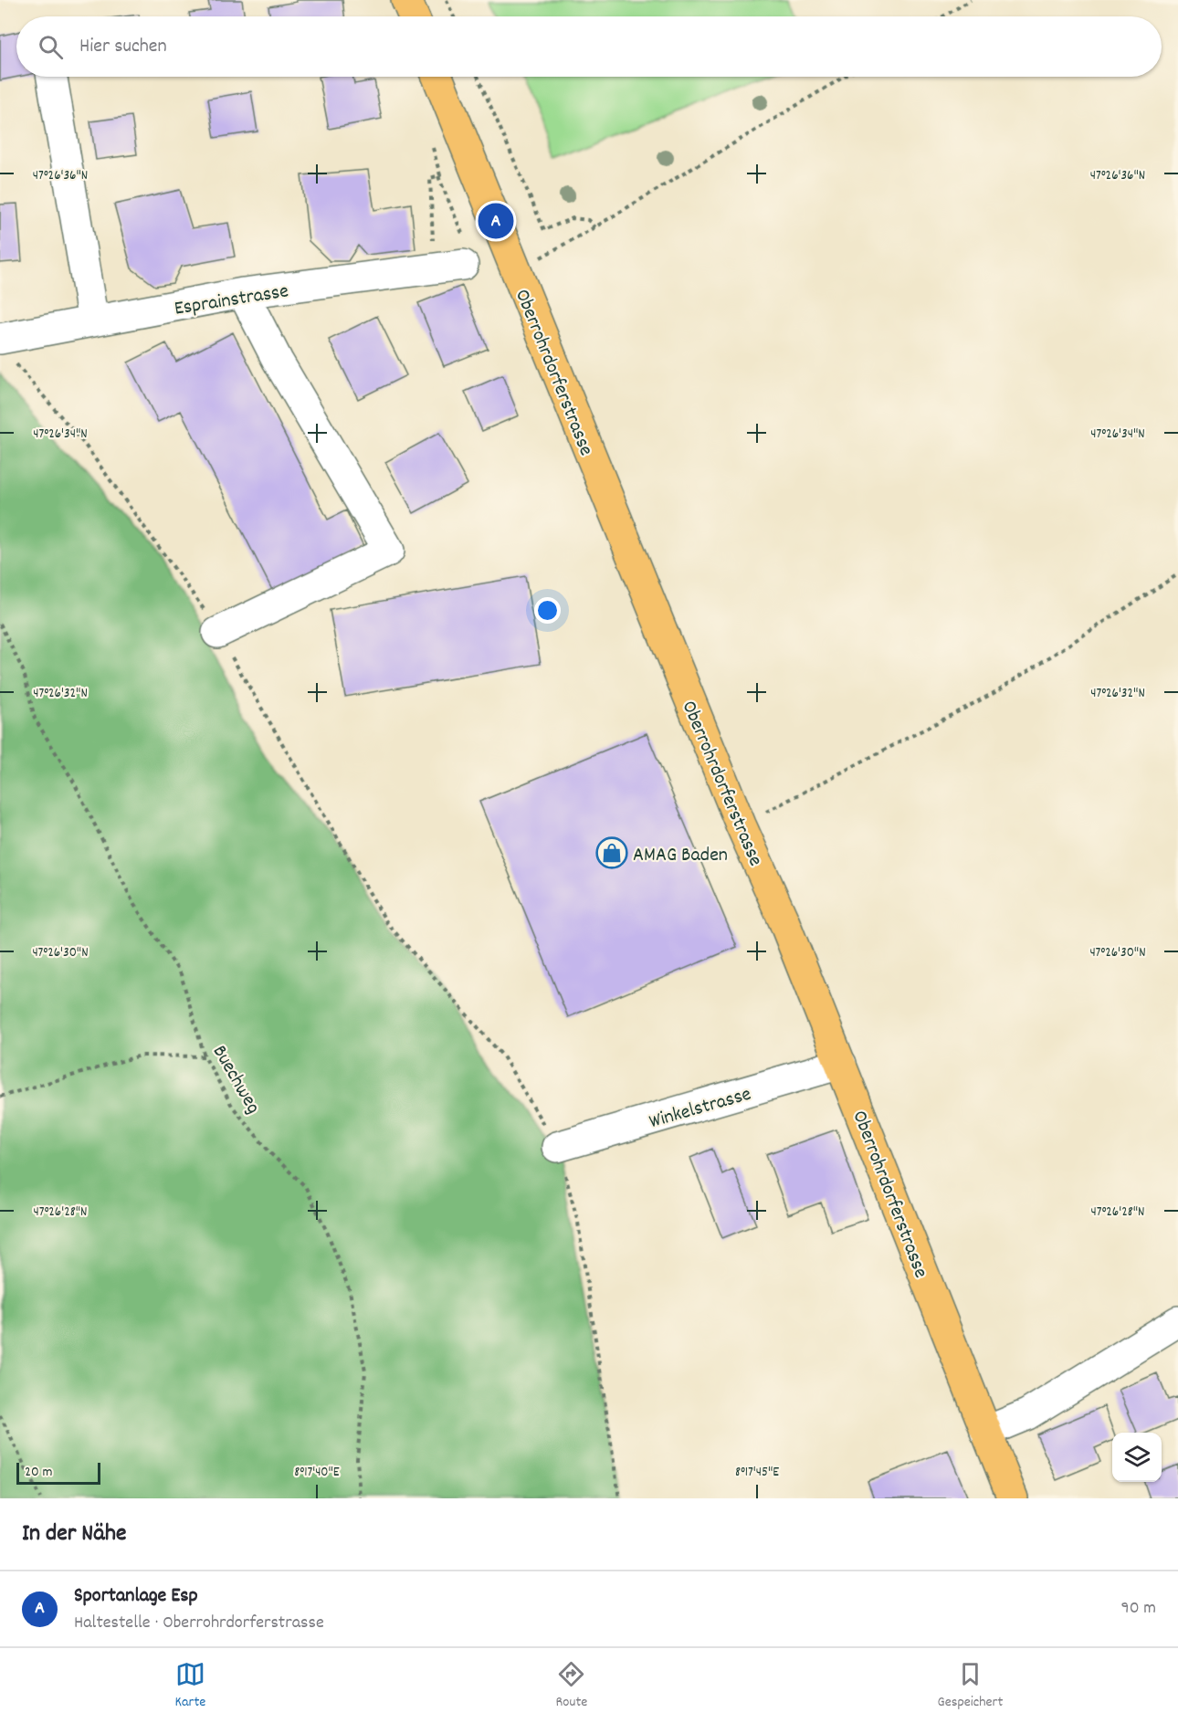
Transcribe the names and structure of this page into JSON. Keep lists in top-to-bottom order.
{
  "streets": {
    "main road": ["Oberrohrdorferstrasse"],
    "street": ["Esprainstrasse", "Winkelstrasse"],
    "path": ["Buechweg"]
  },
  "crossings": [
    ["Oberrohrdorferstrasse", "Winkelstrasse"]
  ],
  "places": {
    "shop": ["AMAG Baden"]
  },
  "scale_bar": "20 m",
  "page": {
    "search": "Hier suchen",
    "pins": "A",
    "scale": "20 m",
    "heading": "In der Nähe",
    "list": [
      {
        "mark": "A",
        "name": "Sportanlage Esp",
        "note": "Haltestelle · Oberrohrdorferstrasse",
        "value": "90 m"
      }
    ],
    "nav": ["Karte", "Route", "Gespeichert"]
  },
  "coordinates": [
    "47°26'36\"N",
    "47°26'34\"N",
    "47°26'32\"N",
    "47°26'30\"N",
    "47°26'28\"N",
    "8°17'40\"E",
    "8°17'45\"E"
  ]
}
